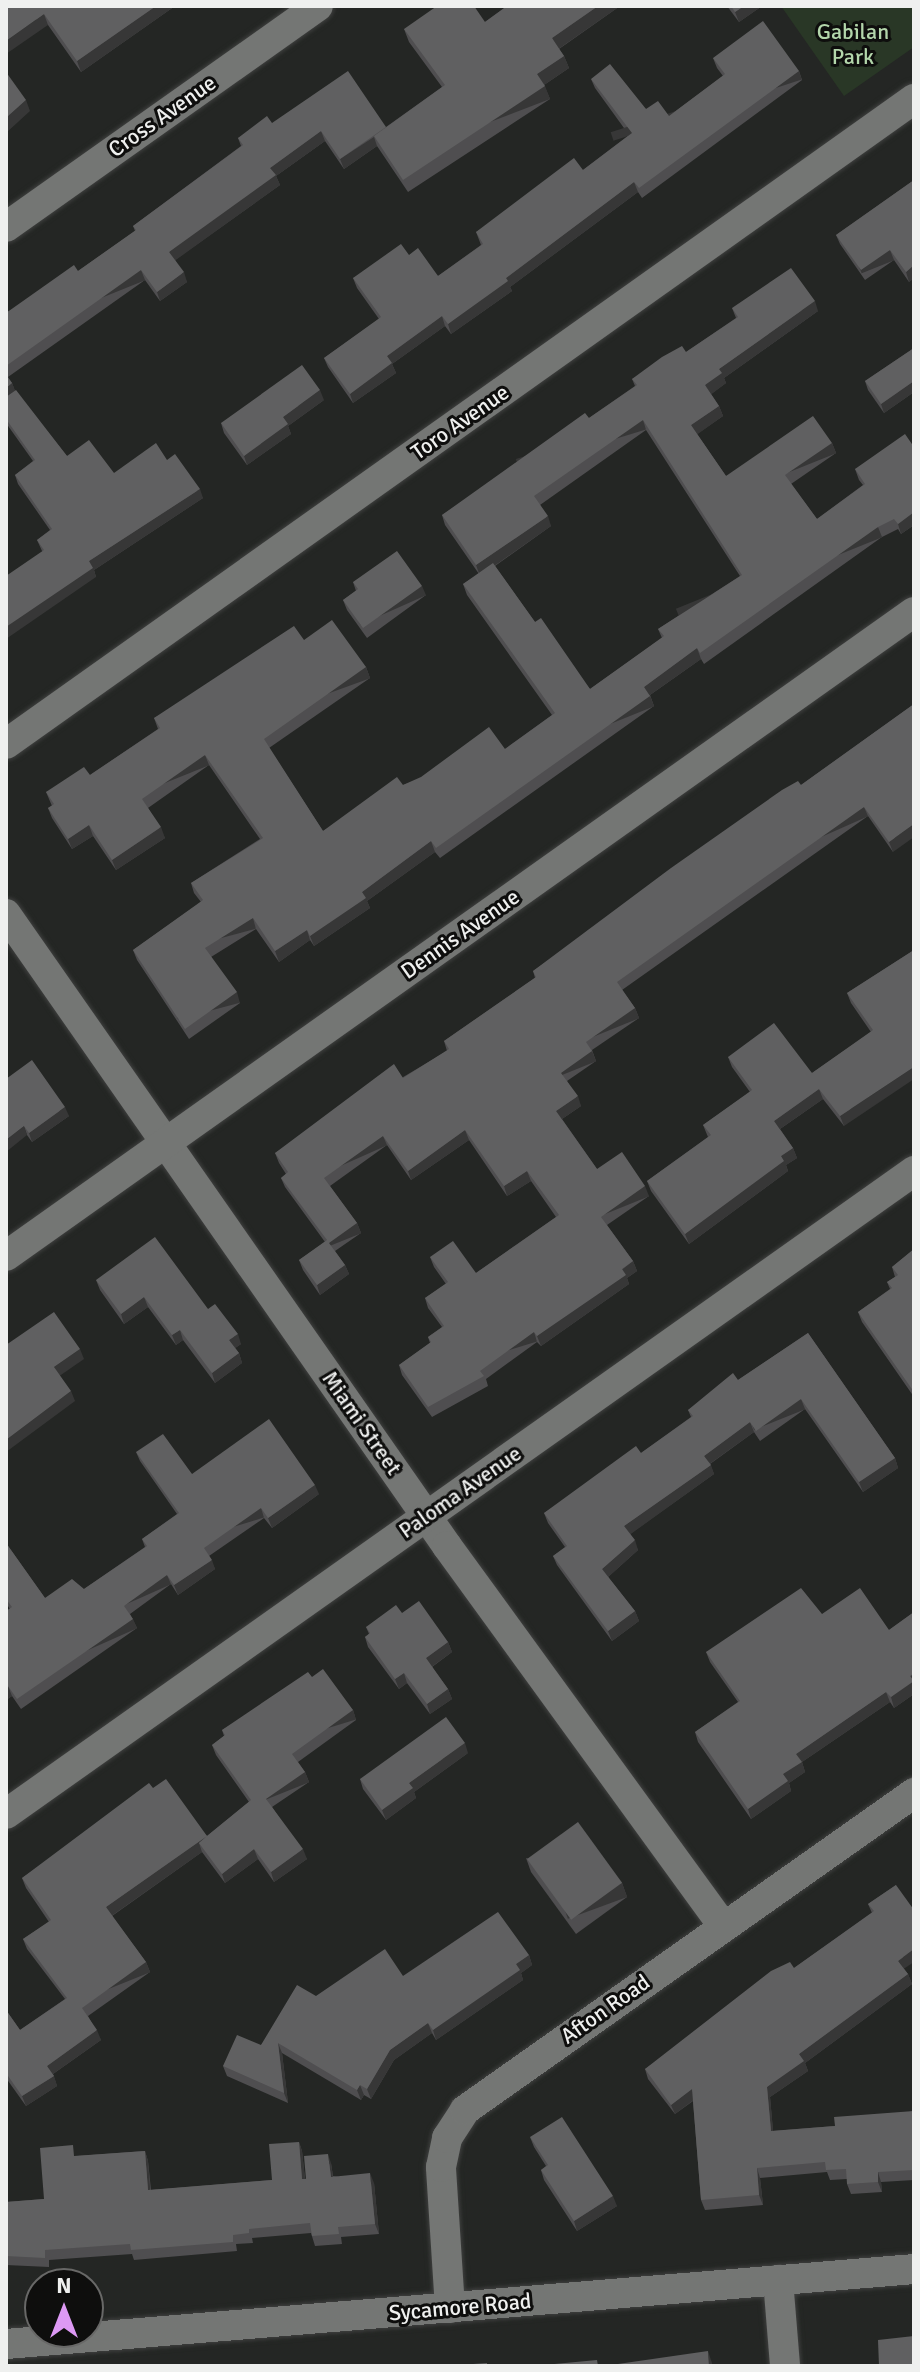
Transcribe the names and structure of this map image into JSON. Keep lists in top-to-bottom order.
{
  "streets": {
    "street": [
      "Cross Avenue",
      "Toro Avenue",
      "Dennis Avenue",
      "Miami Street",
      "Paloma Avenue",
      "Afton Road",
      "Sycamore Road"
    ]
  },
  "crossings": [
    ["Dennis Avenue", "Miami Street"],
    ["Miami Street", "Paloma Avenue"],
    ["Miami Street", "Afton Road"],
    ["Afton Road", "Sycamore Road"]
  ],
  "parks": ["Gabilan Park"],
  "north": "top"
}
